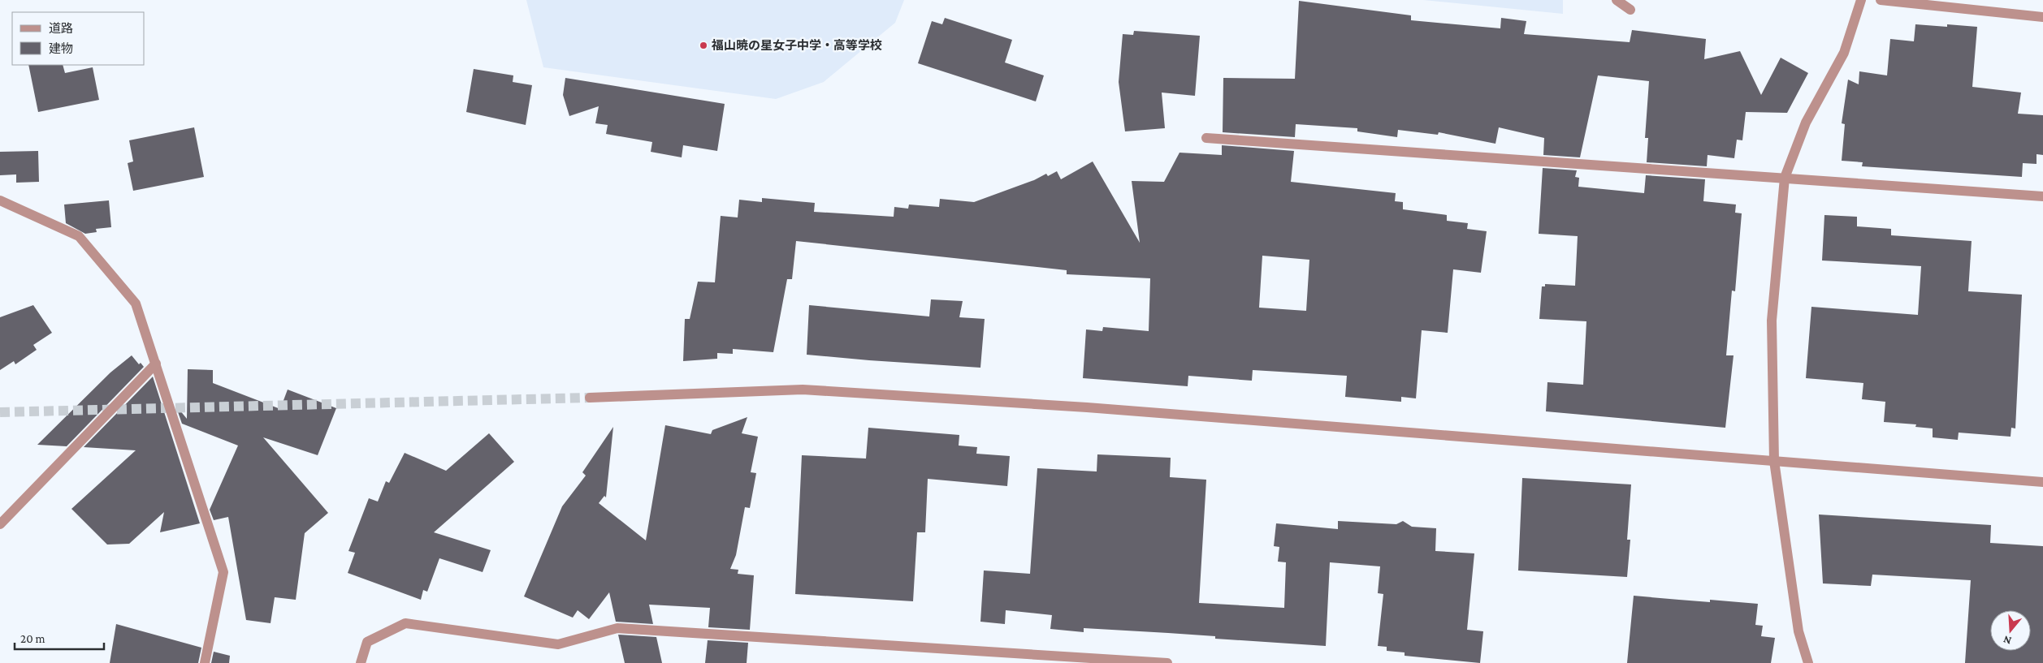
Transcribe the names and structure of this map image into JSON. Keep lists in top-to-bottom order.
{
  "places": ["福山暁の星女子中学・高等学校"],
  "legend": ["道路", "建物"],
  "scale_bar": "20 m",
  "north": "bottom"
}
